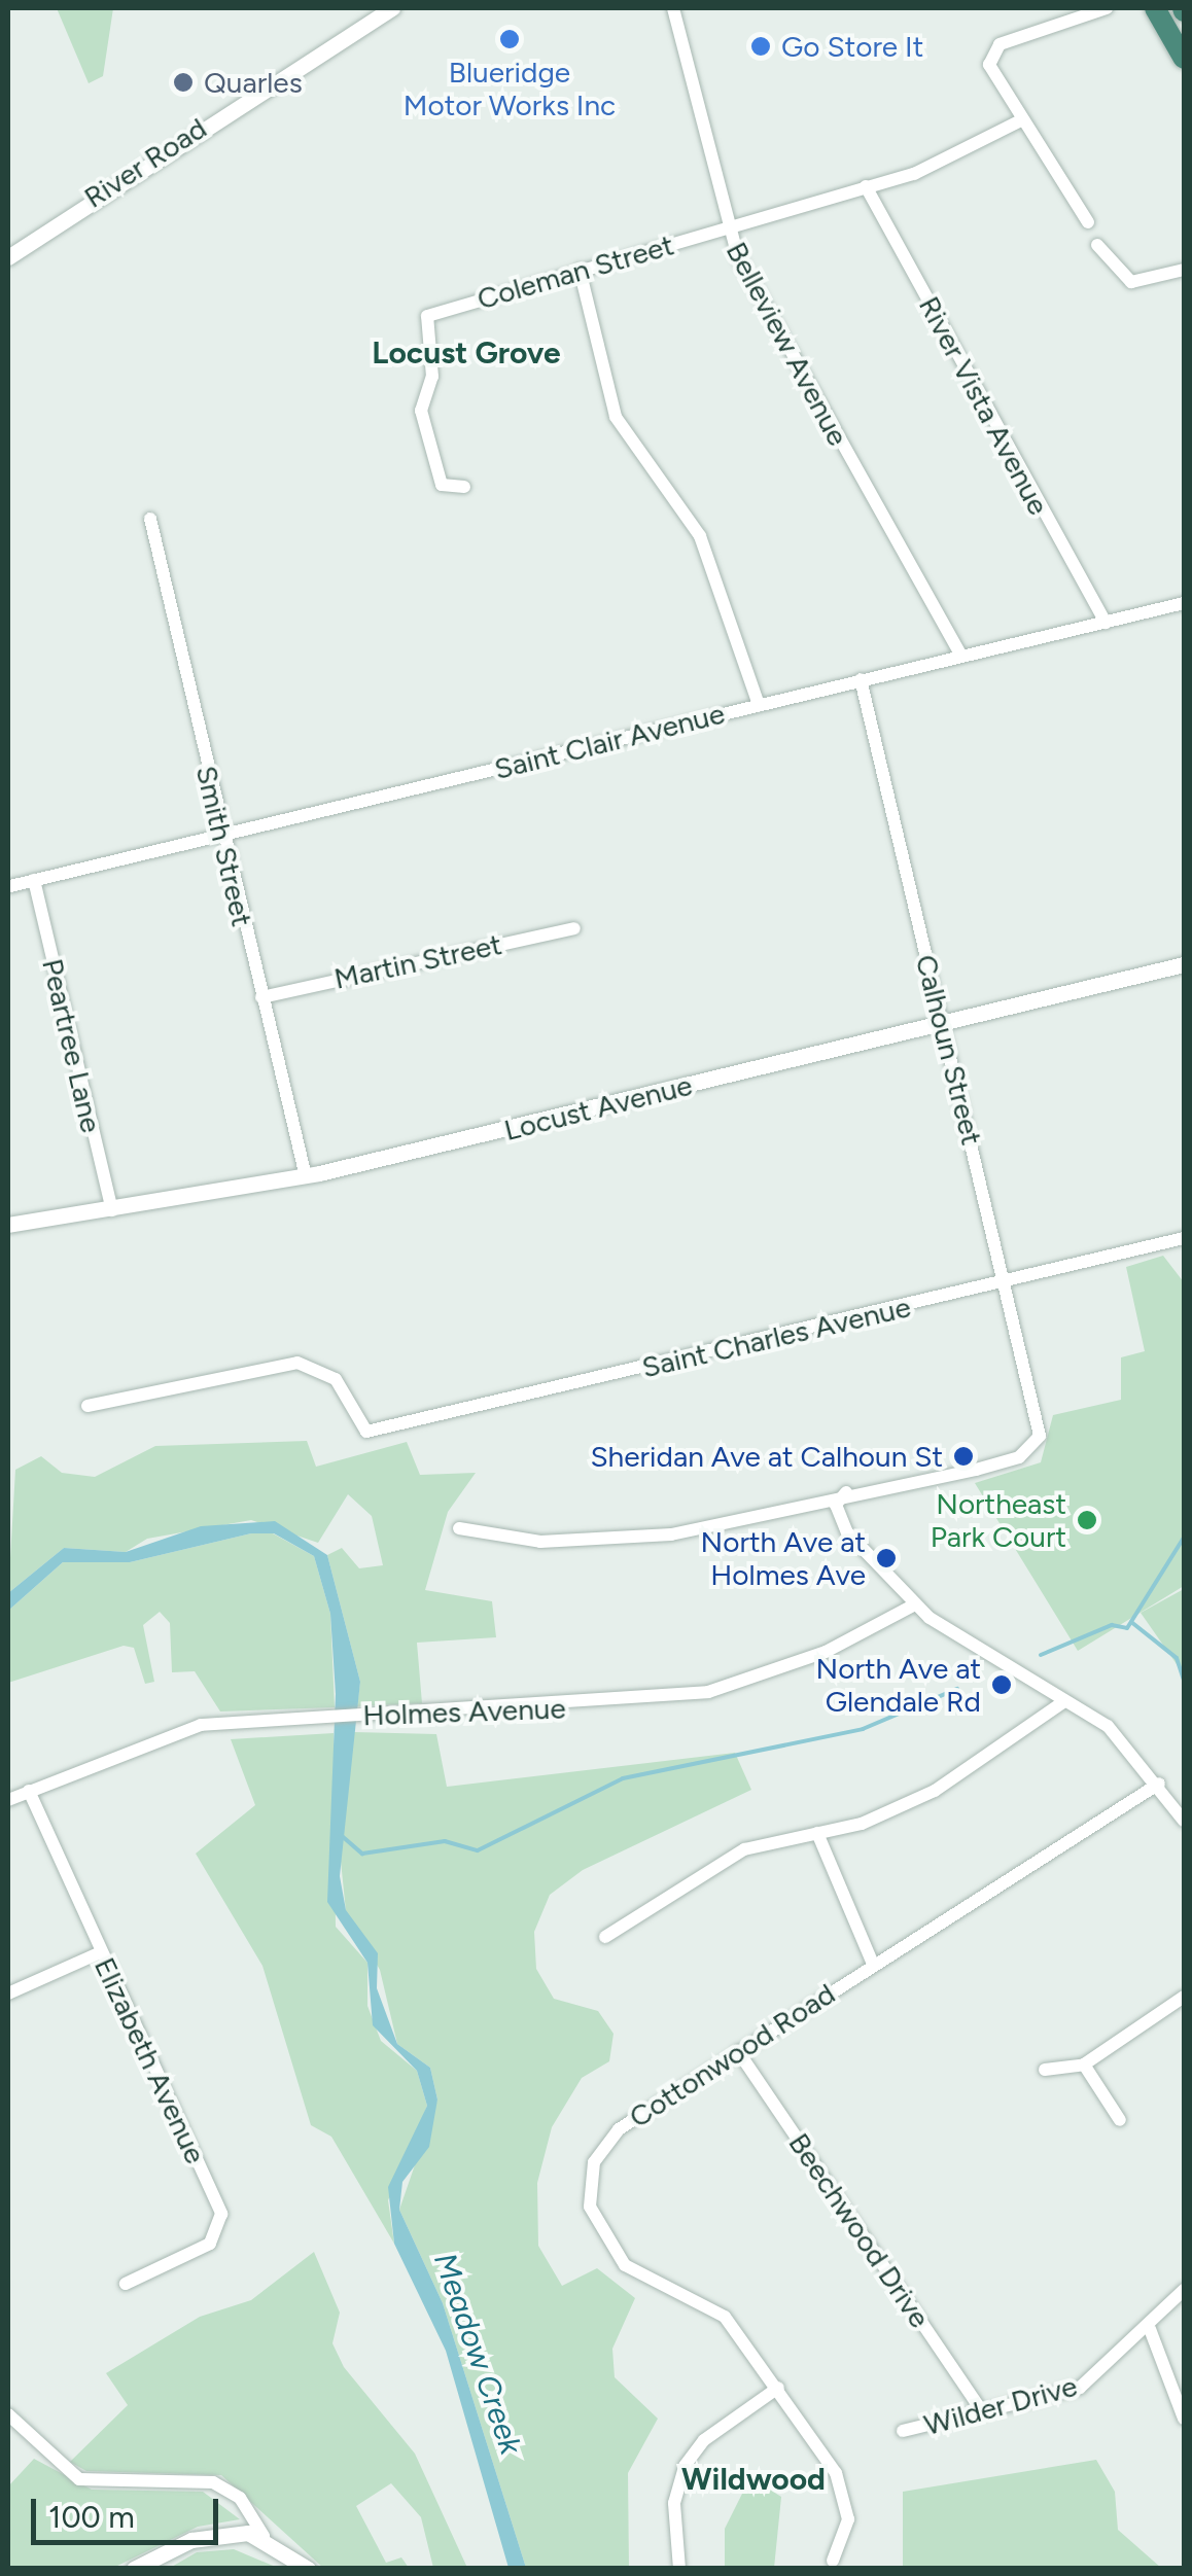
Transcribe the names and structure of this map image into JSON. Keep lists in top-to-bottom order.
{
  "streets": {
    "street": [
      "River Road",
      "Coleman Street",
      "Belleview Avenue",
      "River Vista Avenue",
      "Saint Clair Avenue",
      "Smith Street",
      "Martin Street",
      "Peartree Lane",
      "Calhoun Street",
      "Locust Avenue",
      "Saint Charles Avenue",
      "Holmes Avenue",
      "Cottonwood Road",
      "Elizabeth Avenue",
      "Beechwood Drive",
      "Wilder Drive"
    ]
  },
  "crossings": [
    ["Coleman Street", "Belleview Avenue"],
    ["Coleman Street", "River Vista Avenue"],
    ["Belleview Avenue", "Saint Clair Avenue"],
    ["River Vista Avenue", "Saint Clair Avenue"],
    ["Saint Clair Avenue", "Smith Street"],
    ["Saint Clair Avenue", "Peartree Lane"],
    ["Saint Clair Avenue", "Calhoun Street"],
    ["Smith Street", "Martin Street"],
    ["Smith Street", "Locust Avenue"],
    ["Peartree Lane", "Locust Avenue"],
    ["Calhoun Street", "Locust Avenue"],
    ["Calhoun Street", "Saint Charles Avenue"],
    ["Holmes Avenue", "Elizabeth Avenue"],
    ["Cottonwood Road", "Beechwood Drive"],
    ["Beechwood Drive", "Wilder Drive"]
  ],
  "districts": ["Locust Grove", "Wildwood"],
  "water": ["Meadow Creek"],
  "places": [
    "Blueridge Motor Works Inc",
    "Go Store It",
    "Quarles",
    "Sheridan Ave at Calhoun St",
    "Northeast Park Court",
    "North Ave at Holmes Ave",
    "North Ave at Glendale Rd"
  ],
  "scale_bar": "100 m"
}
